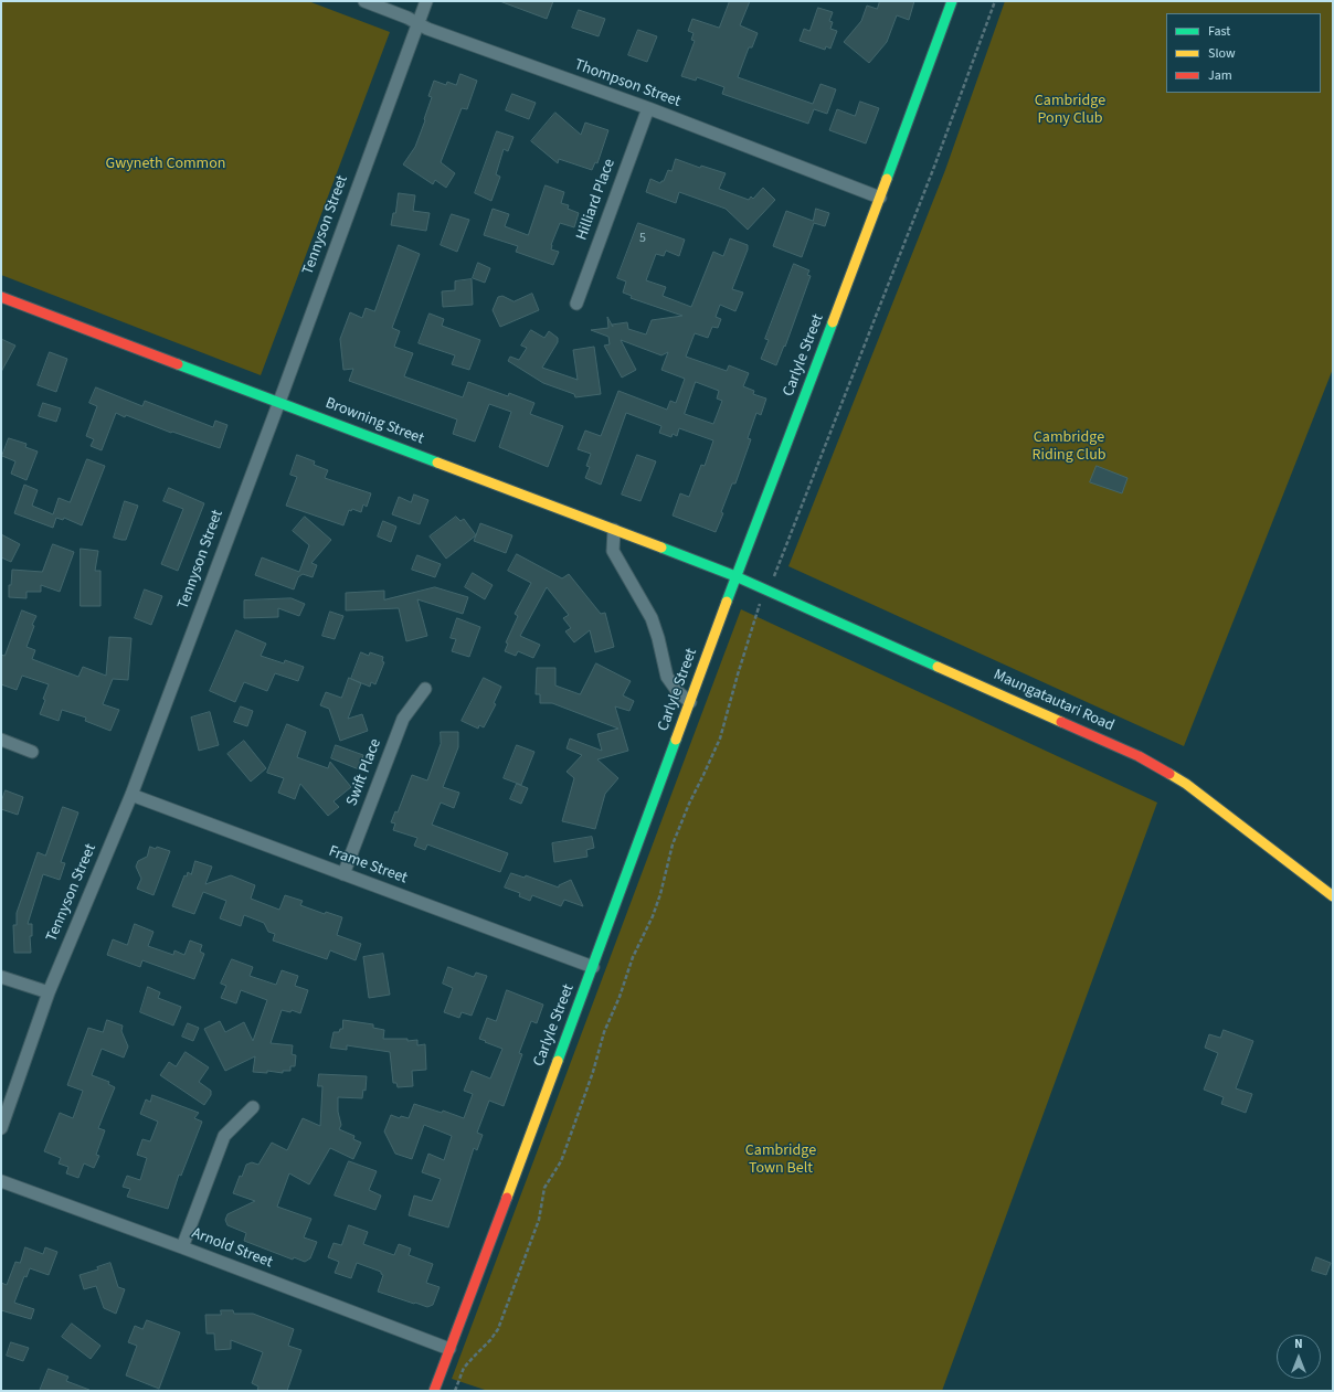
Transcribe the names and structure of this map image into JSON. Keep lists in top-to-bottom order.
{
  "streets": {
    "street": [
      "Thompson Street",
      "Hilliard Place",
      "Tennyson Street",
      "Carlyle Street",
      "Browning Street",
      "Maungatautari Road",
      "Swift Place",
      "Frame Street",
      "Arnold Street"
    ]
  },
  "crossings": [
    ["Thompson Street", "Hilliard Place"],
    ["Thompson Street", "Tennyson Street"],
    ["Thompson Street", "Carlyle Street"],
    ["Tennyson Street", "Browning Street"],
    ["Tennyson Street", "Frame Street"],
    ["Carlyle Street", "Browning Street"],
    ["Carlyle Street", "Maungatautari Road"],
    ["Carlyle Street", "Frame Street"],
    ["Carlyle Street", "Arnold Street"],
    ["Browning Street", "Maungatautari Road"],
    ["Swift Place", "Frame Street"]
  ],
  "parks": [
    "Cambridge Pony Club",
    "Gwyneth Common",
    "Cambridge Riding Club",
    "Cambridge Town Belt"
  ],
  "house_numbers": ["5"],
  "legend": ["Fast", "Slow", "Jam"],
  "north": "top"
}
